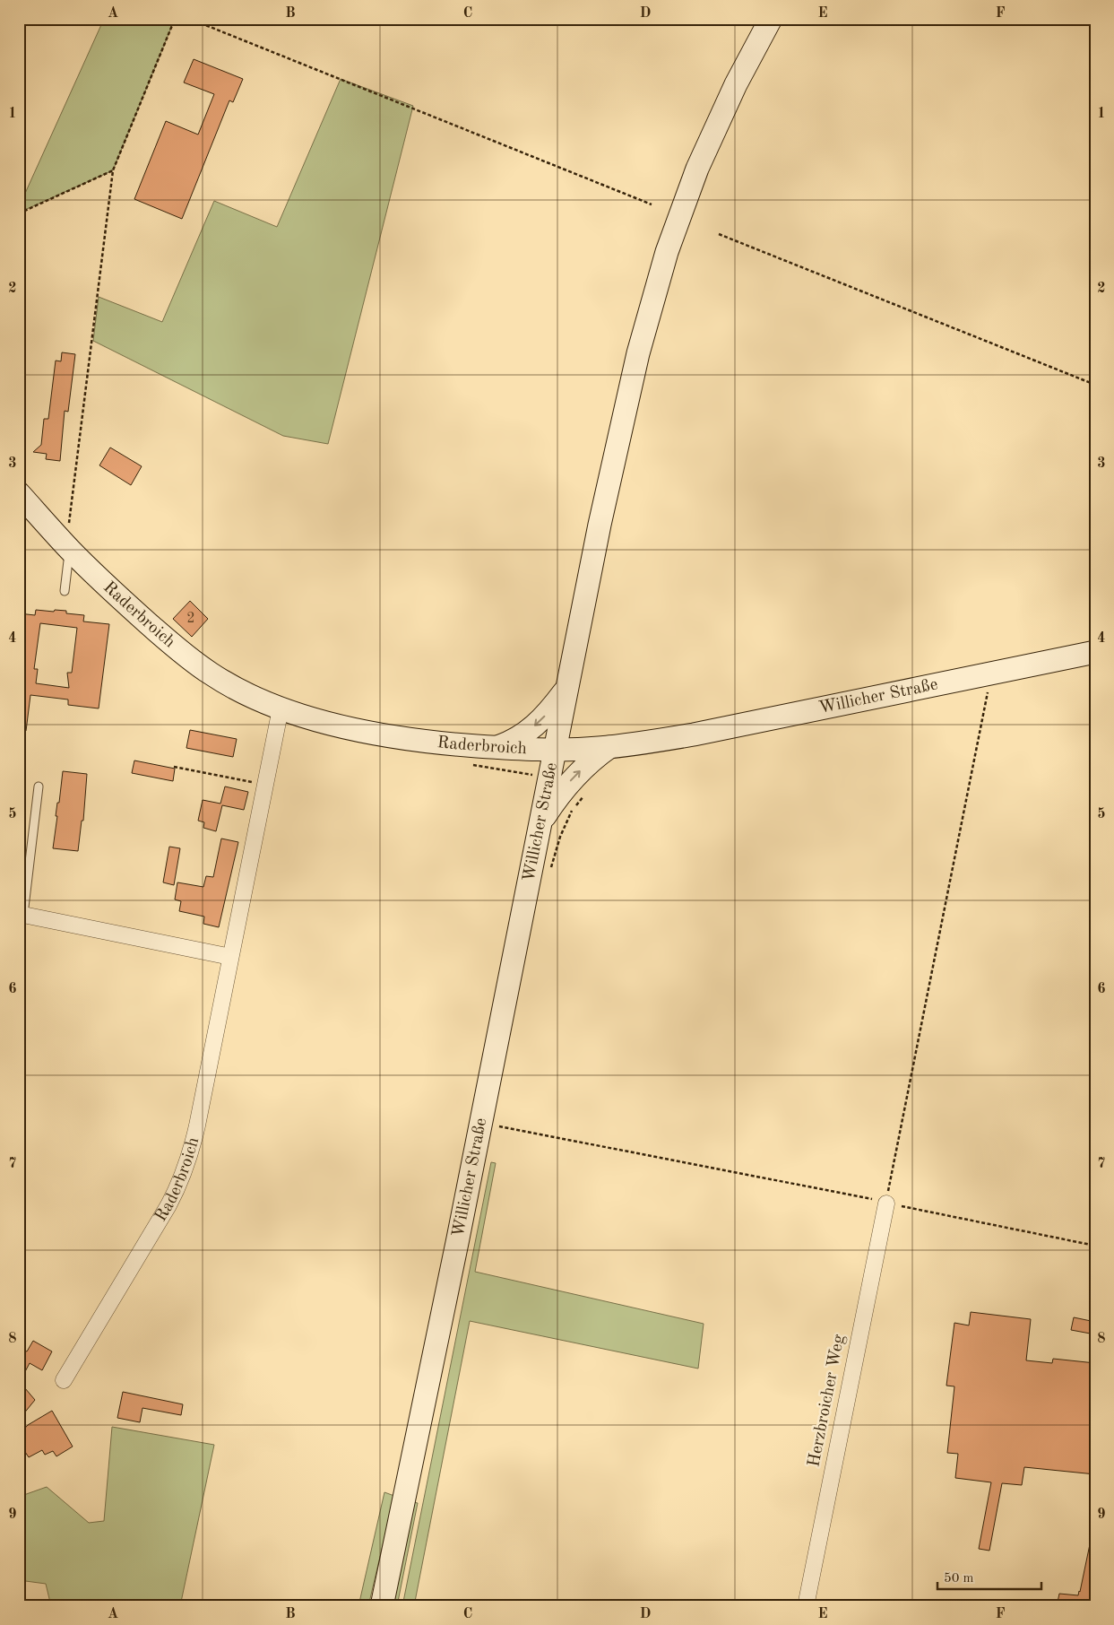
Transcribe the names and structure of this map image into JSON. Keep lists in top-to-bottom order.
{
  "streets": {
    "main road": ["Raderbroich", "Willicher Straße"],
    "street": ["Herzbroicher Weg"]
  },
  "crossings": [
    ["Raderbroich", "Willicher Straße"]
  ],
  "house_numbers": ["2"],
  "scale_bar": "50 m",
  "grid": {
    "columns": [
      "A",
      "B",
      "C",
      "D",
      "E",
      "F"
    ],
    "rows": [
      "1",
      "2",
      "3",
      "4",
      "5",
      "6",
      "7",
      "8",
      "9"
    ]
  }
}
